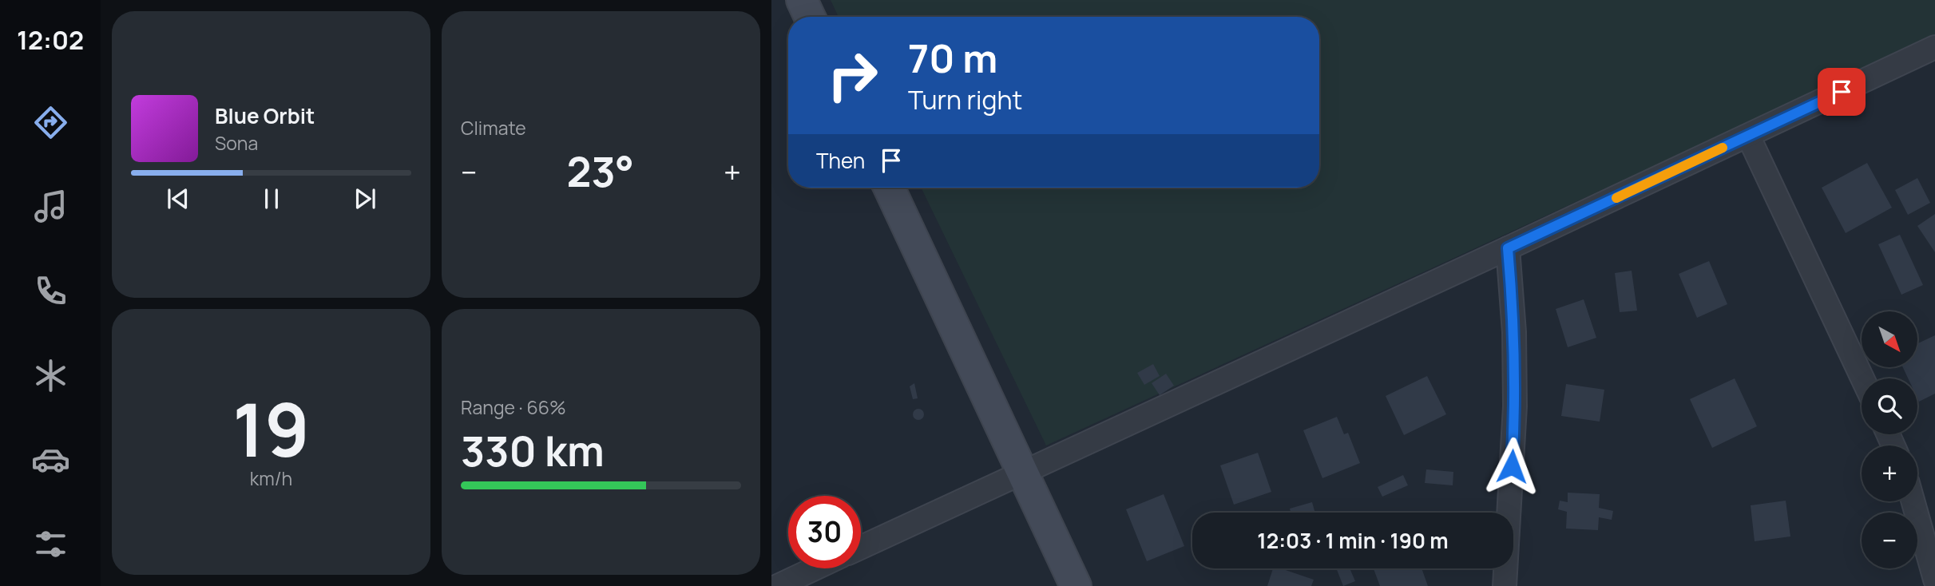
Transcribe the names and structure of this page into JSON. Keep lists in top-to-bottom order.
{
  "north": "bottom right",
  "page": {
    "tabs": "12:02",
    "tile": [
      "Climate",
      ["19", "km/h"],
      ["Range · 66%", "330 km"]
    ],
    "turn": ["70 m", "Turn right"],
    "song": ["Blue Orbit", "Sona"],
    "then": "Then",
    "heat": ["−", "23°", "+"],
    "map_buttons": ["+", "−"],
    "limit": "30",
    "trip": "12:03 · 1 min · 190 m"
  }
}
